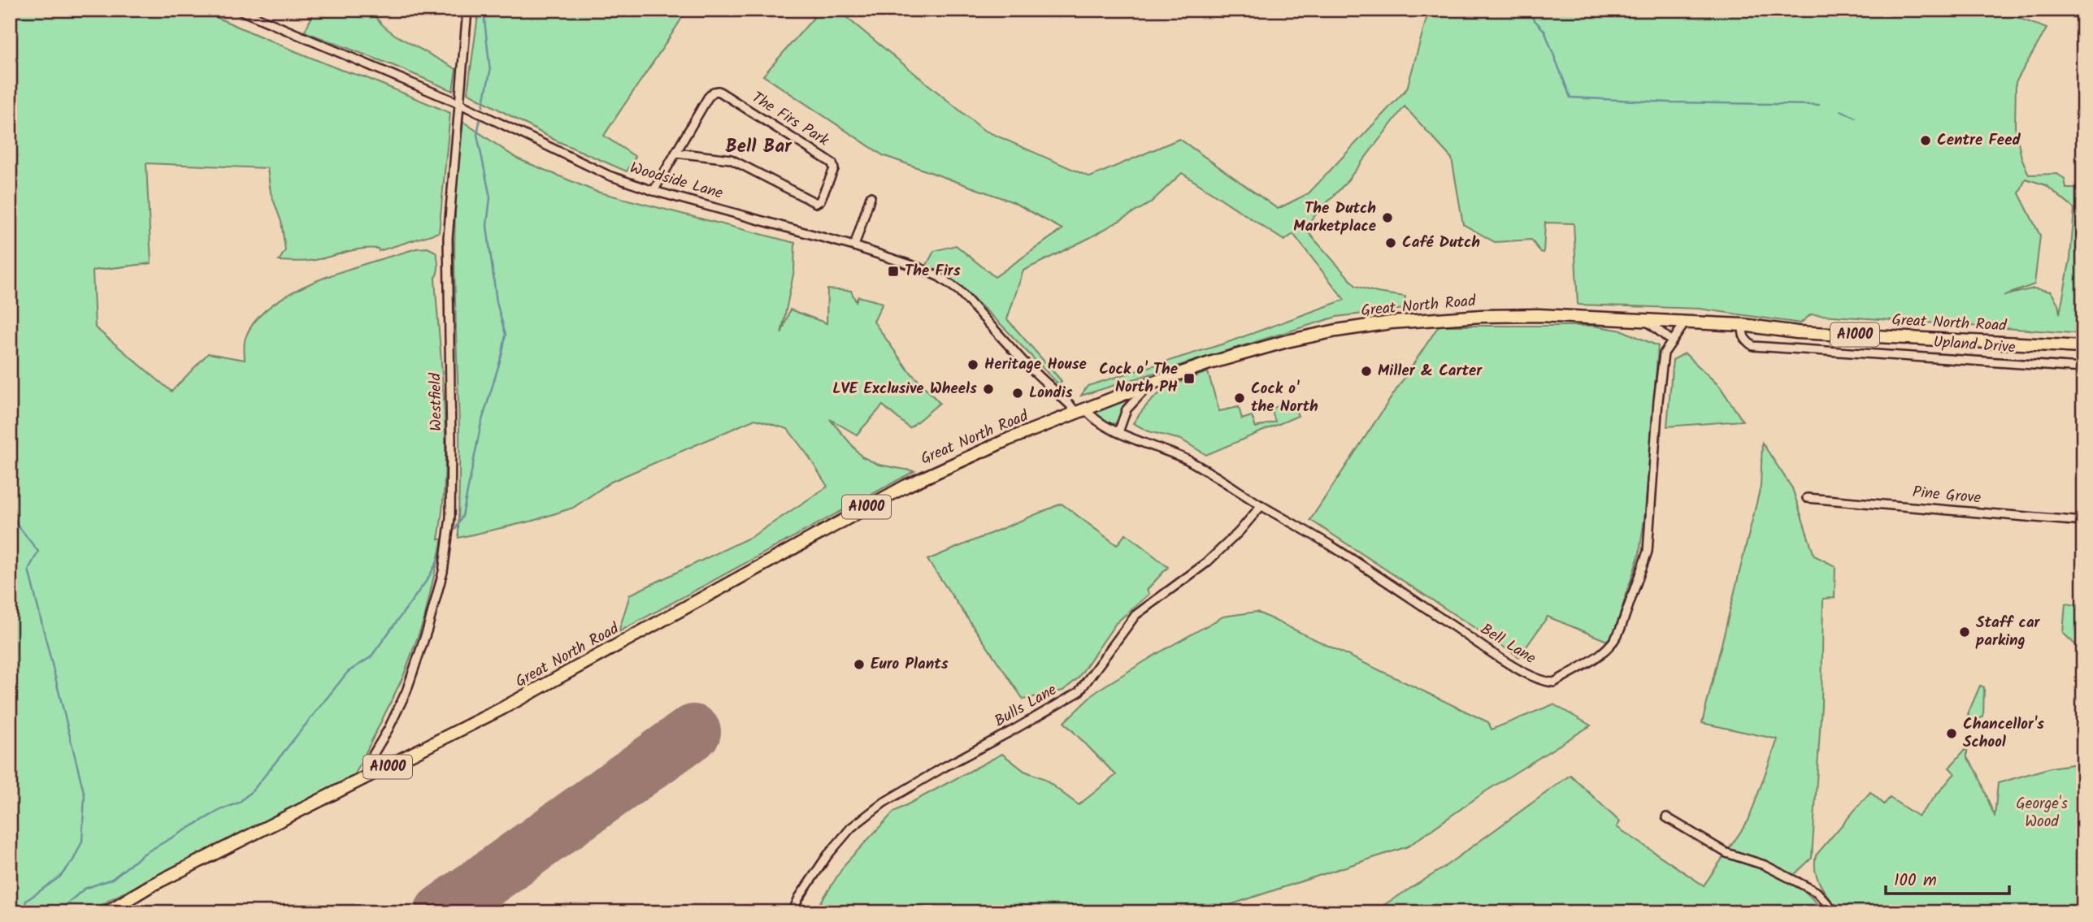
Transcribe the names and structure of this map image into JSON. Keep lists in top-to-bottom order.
{
  "streets": {
    "main road": ["Great North Road", "A1000"],
    "street": [
      "The Firs Park",
      "Woodside Lane",
      "Upland Drive",
      "Westfield",
      "Pine Grove",
      "Bell Lane",
      "Bulls Lane"
    ]
  },
  "crossings": [
    ["The Firs Park", "Woodside Lane"],
    ["Woodside Lane", "Great North Road"],
    ["Woodside Lane", "Westfield"],
    ["Woodside Lane", "Bell Lane"],
    ["Great North Road", "Upland Drive"],
    ["Great North Road", "Westfield"],
    ["Great North Road", "Bell Lane"],
    ["Bell Lane", "Bulls Lane"]
  ],
  "districts": ["Bell Bar"],
  "parks": ["George's Wood"],
  "places": {
    "other": [
      "Centre Feed",
      "The Dutch Marketplace",
      "Café Dutch",
      "Heritage House",
      "Miller & Carter",
      "LVE Exclusive Wheels",
      "Londis",
      "Cock o' the North",
      "Staff car parking",
      "Euro Plants",
      "Chancellor's School"
    ],
    "transit": ["The Firs", "Cock o' The North PH"]
  },
  "scale_bar": "100 m"
}
